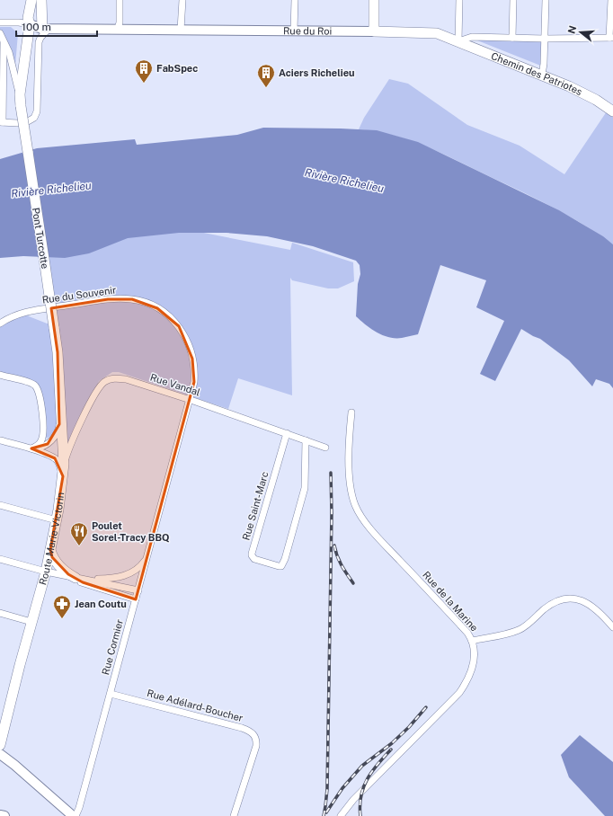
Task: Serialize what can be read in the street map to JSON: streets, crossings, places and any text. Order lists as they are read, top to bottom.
{
  "streets": {
    "main road": [
      "Rue du Roi",
      "Chemin des Patriotes",
      "Pont Turcotte",
      "Route Marie-Victorin"
    ],
    "street": [
      "Rue du Souvenir",
      "Rue Vandal",
      "Rue Saint-Marc",
      "Rue de la Marine",
      "Rue Cormier",
      "Rue Adélard-Boucher"
    ]
  },
  "crossings": [
    ["Rue du Roi", "Chemin des Patriotes"],
    ["Rue du Roi", "Pont Turcotte"],
    ["Pont Turcotte", "Route Marie-Victorin"],
    ["Rue du Souvenir", "Rue Vandal"],
    ["Rue du Souvenir", "Rue Cormier"],
    ["Rue Vandal", "Rue Saint-Marc"],
    ["Rue Vandal", "Route Marie-Victorin"],
    ["Rue Vandal", "Rue Cormier"],
    ["Rue Cormier", "Rue Adélard-Boucher"]
  ],
  "water": ["Rivière Richelieu"],
  "places": {
    "building": ["FabSpec", "Aciers Richelieu"],
    "restaurant": ["Poulet Sorel-Tracy BBQ"],
    "pharmacy": ["Jean Coutu"]
  },
  "scale_bar": "100 m",
  "north": "left"
}
